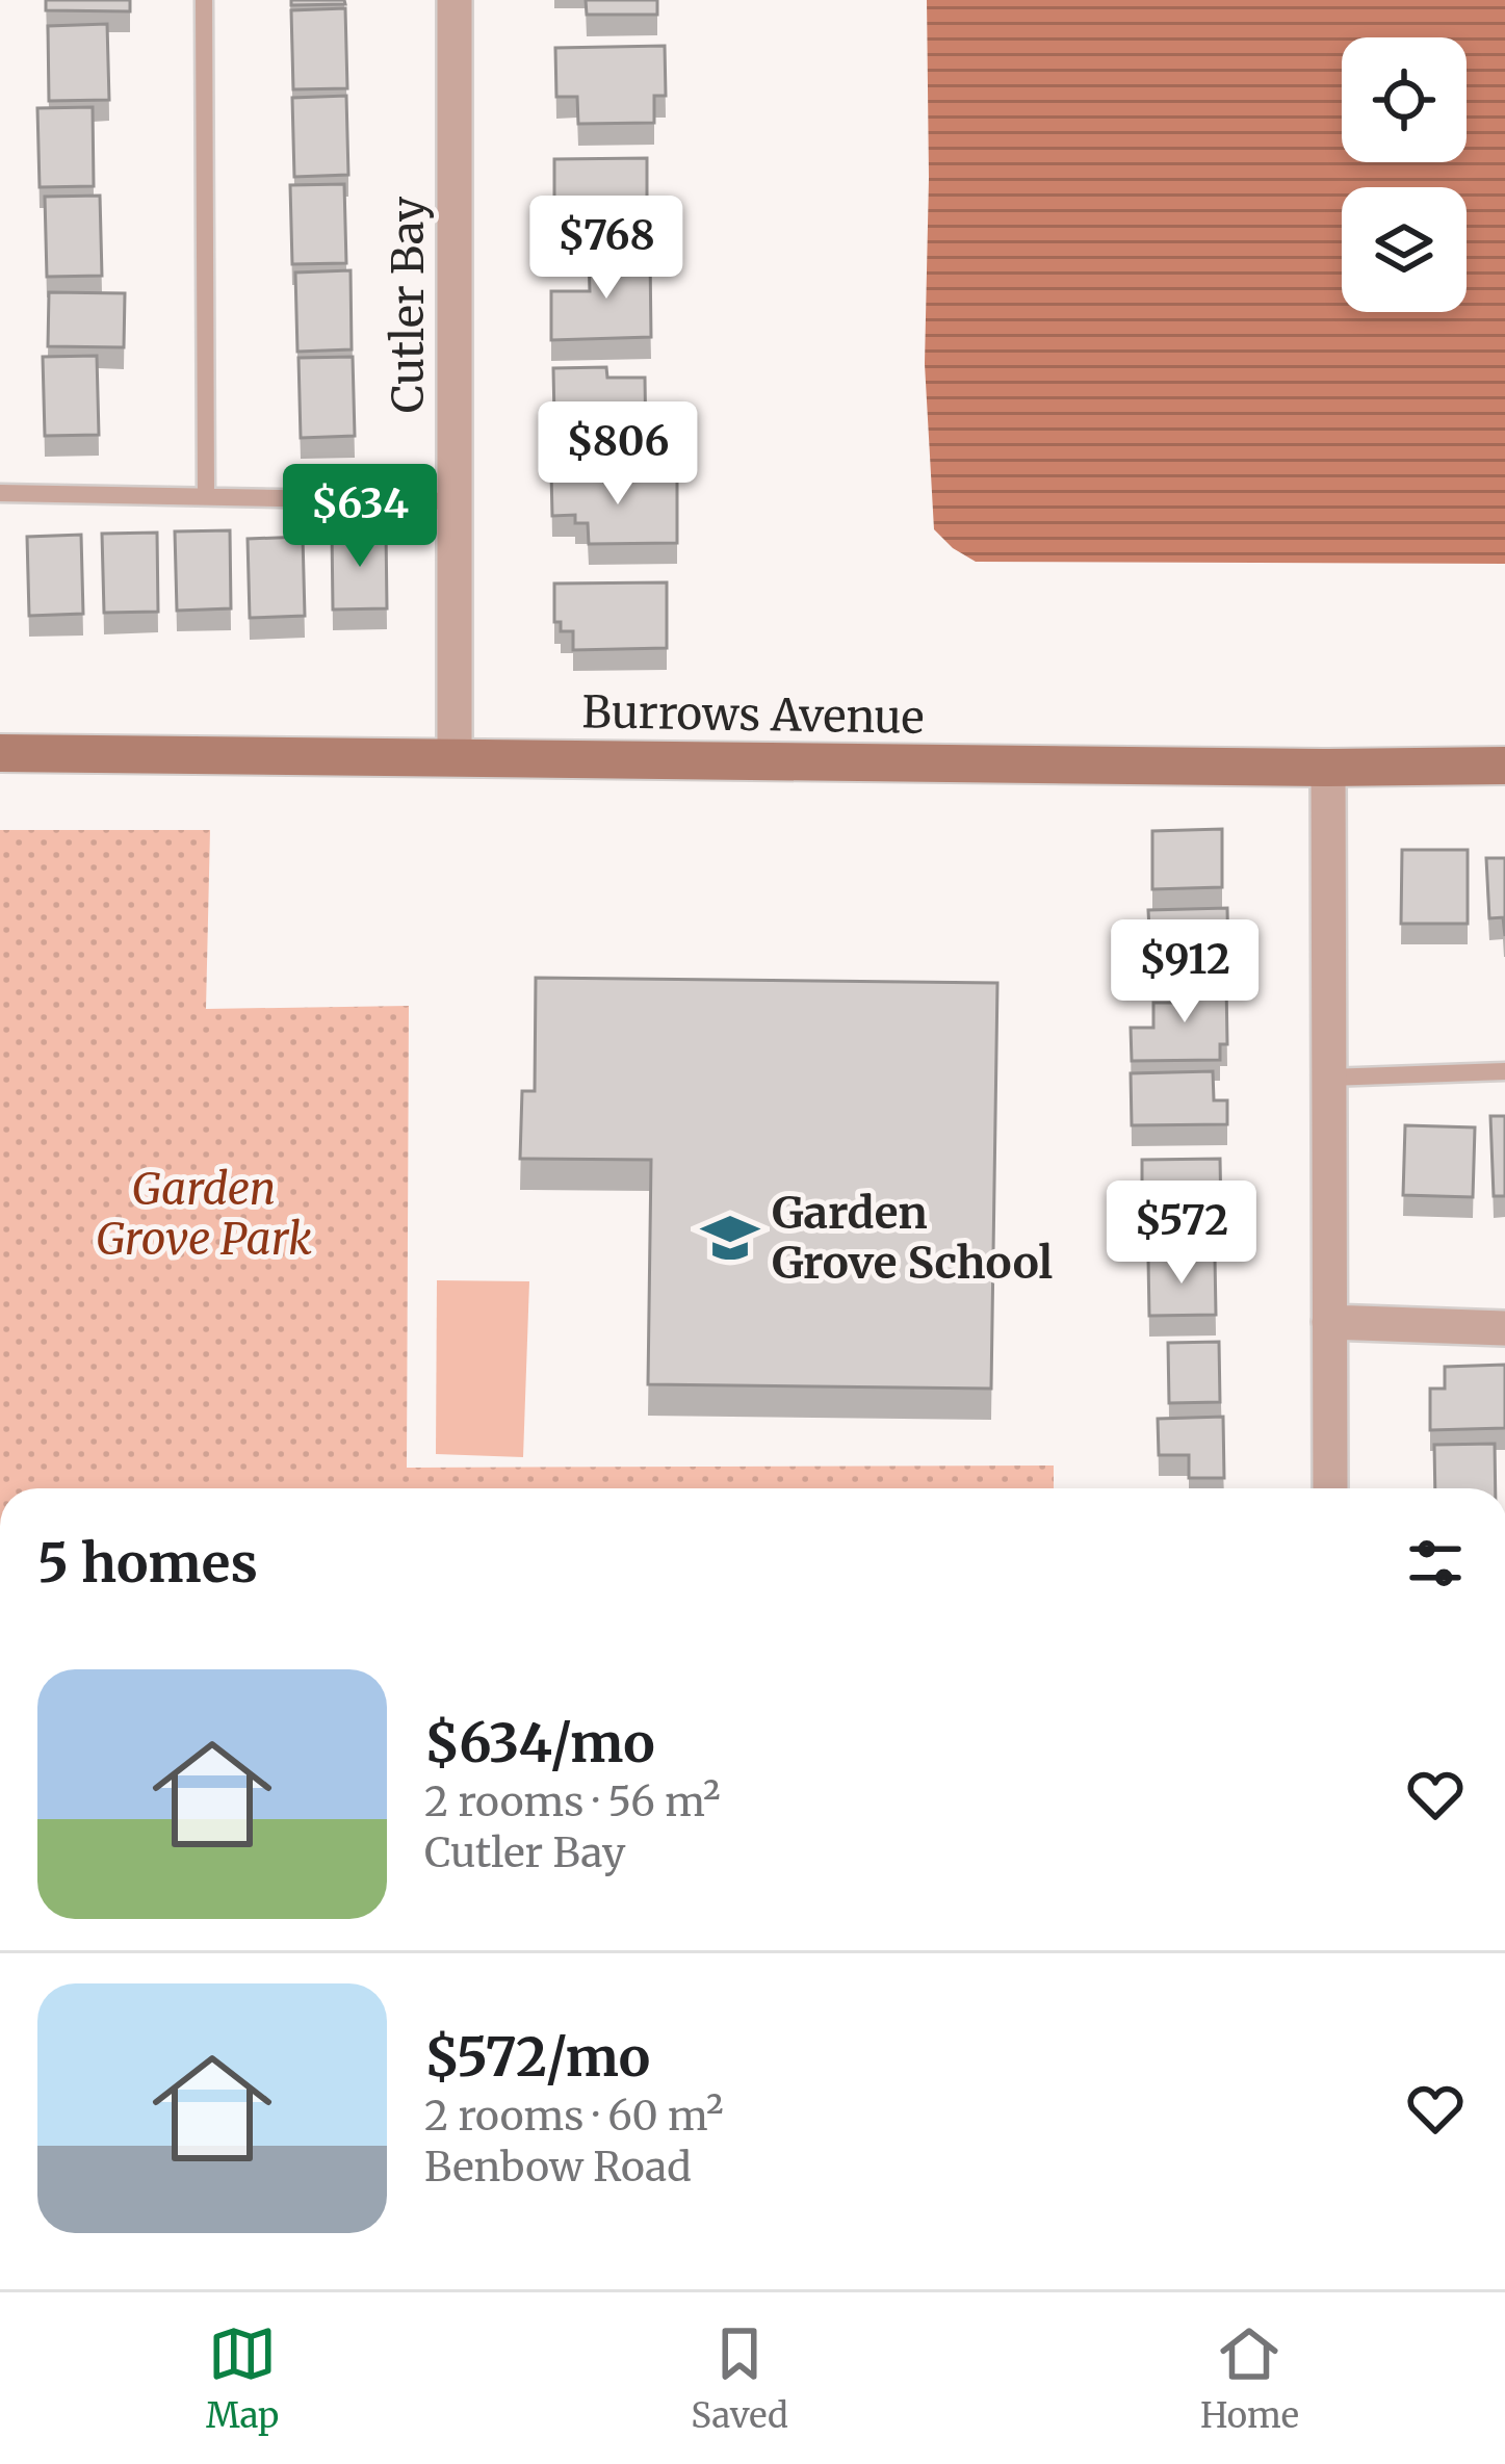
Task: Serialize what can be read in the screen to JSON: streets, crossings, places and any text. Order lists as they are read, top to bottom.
{
  "streets": {
    "street": ["Cutler Bay", "Burrows Avenue"]
  },
  "crossings": [
    ["Cutler Bay", "Burrows Avenue"]
  ],
  "parks": ["Garden Grove Park"],
  "places": {
    "school or university": ["Garden Grove School"]
  },
  "page": {
    "price": [
      "$768",
      "$806",
      "$634",
      "$912",
      "$572"
    ],
    "heading": "5 homes",
    "list": [
      {
        "name": "$634/mo",
        "note": "2 rooms · 56 m² · Cutler Bay"
      },
      {
        "name": "$572/mo",
        "note": "2 rooms · 60 m² · Benbow Road"
      }
    ],
    "tabs": ["Map", "Saved", "Home"]
  }
}
